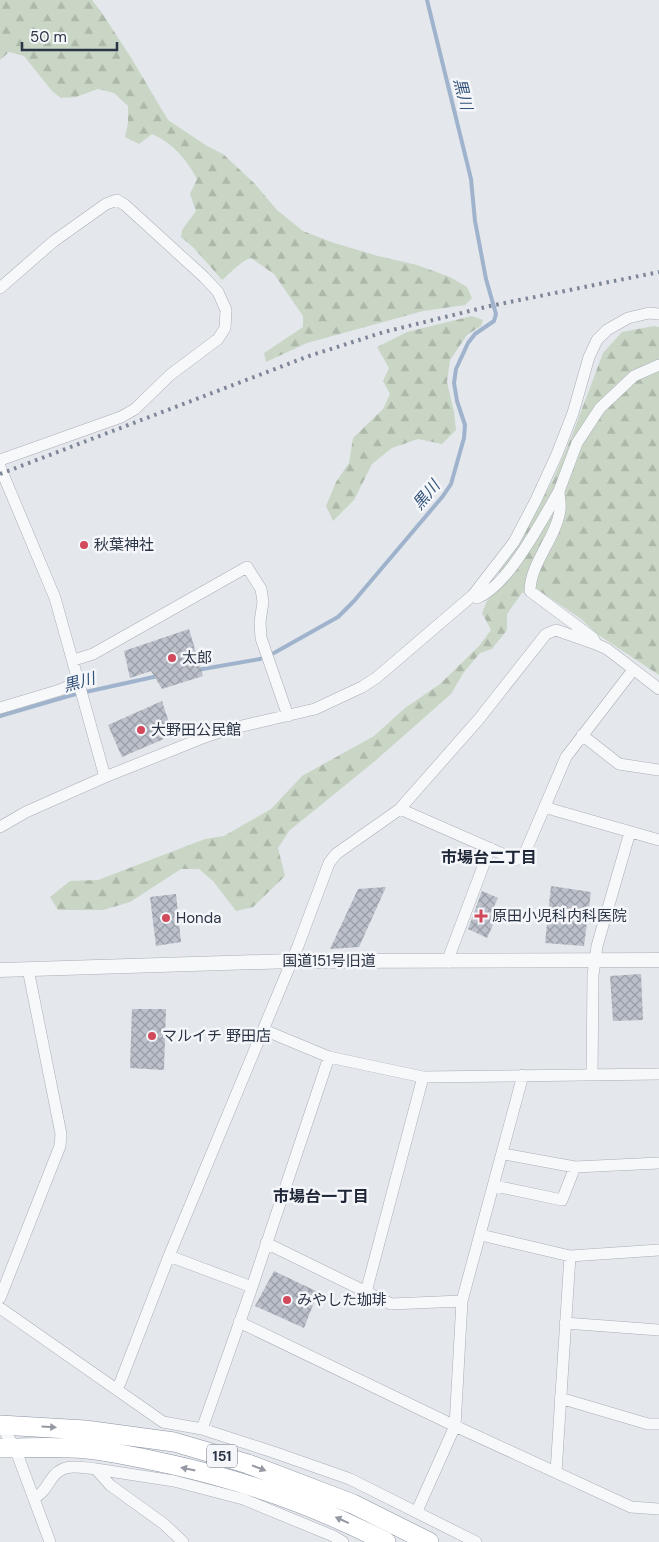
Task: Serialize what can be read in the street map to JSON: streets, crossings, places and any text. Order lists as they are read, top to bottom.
{
  "streets": {
    "highway": ["151"],
    "street": ["国道151号旧道"]
  },
  "districts": ["市場台二丁目", "市場台一丁目"],
  "water": ["黒川"],
  "places": {
    "other": [
      "秋葉神社",
      "太郎",
      "大野田公民館",
      "Honda",
      "マルイチ 野田店",
      "みやした珈琲"
    ],
    "health": ["原田小児科内科医院"]
  },
  "scale_bar": "50 m"
}
